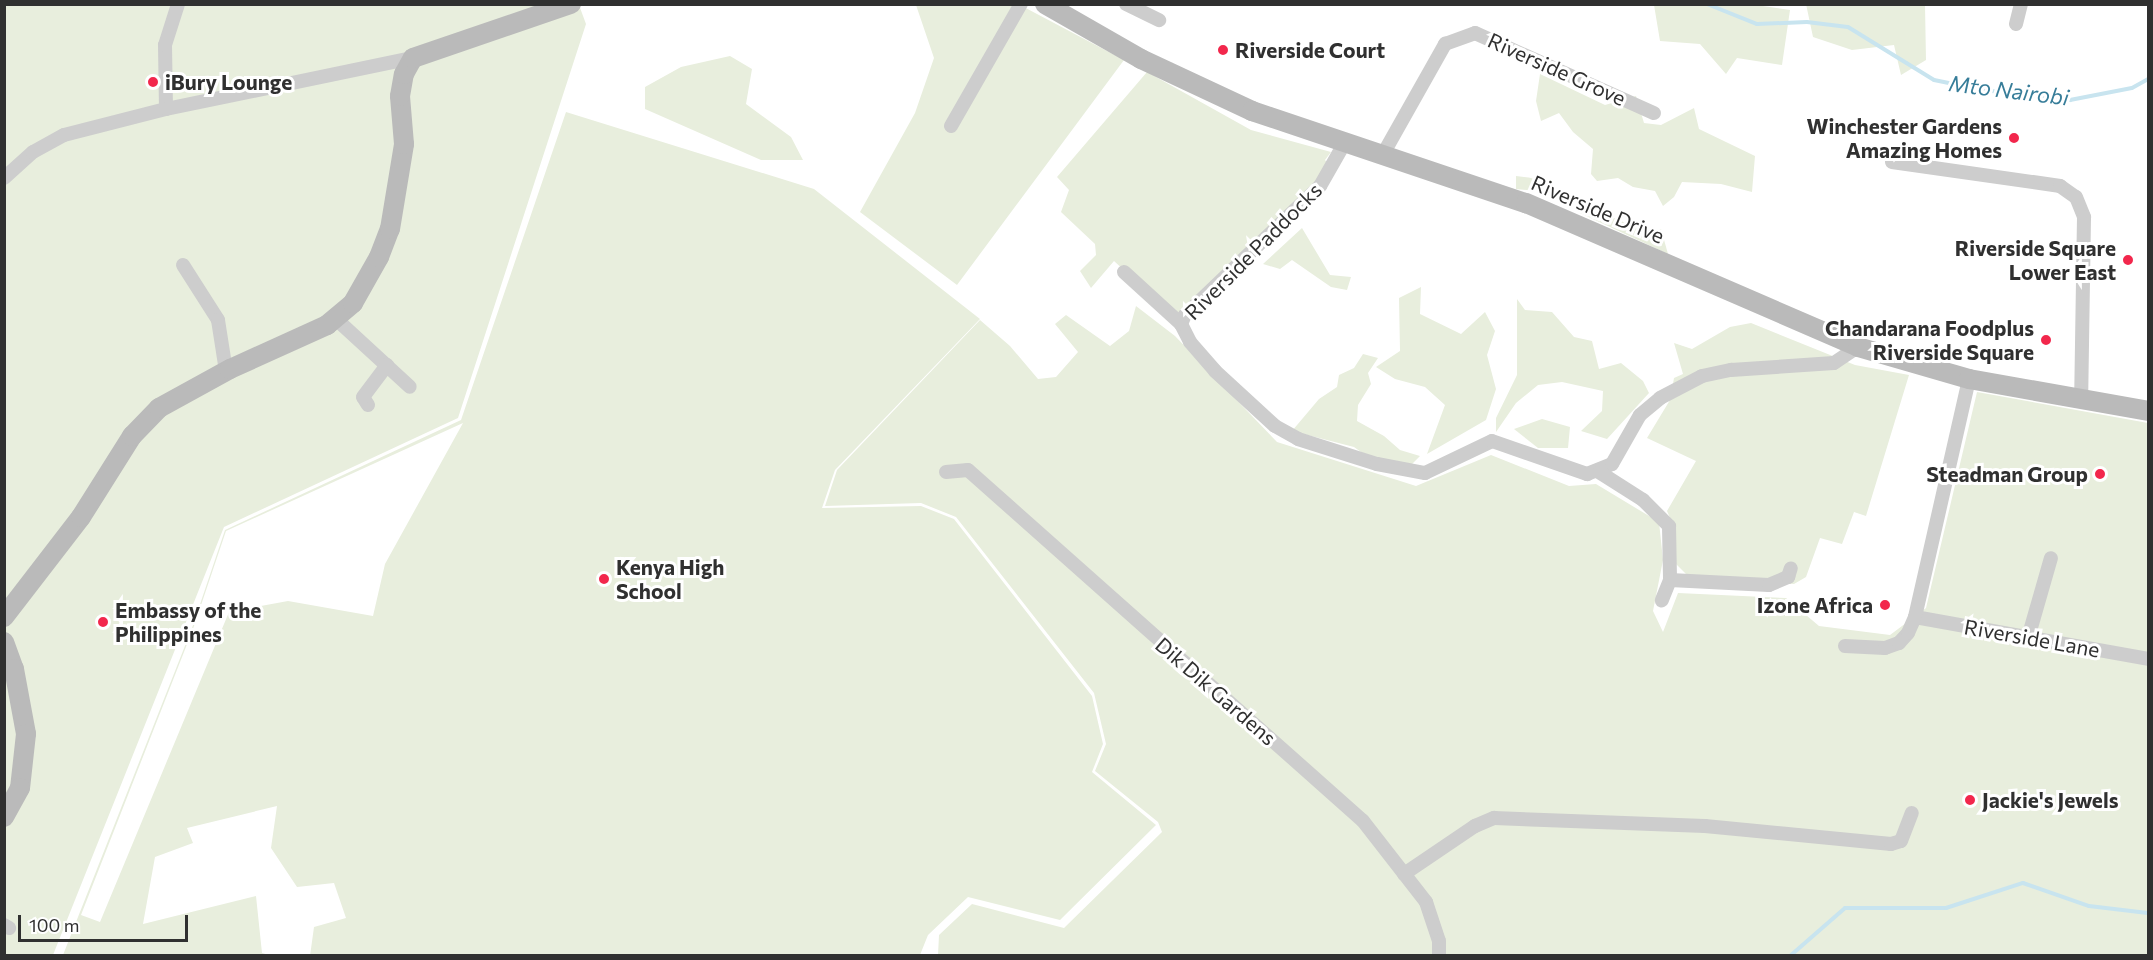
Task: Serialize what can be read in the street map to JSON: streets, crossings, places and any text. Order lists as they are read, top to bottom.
{
  "streets": {
    "street": [
      "Riverside Grove",
      "Riverside Drive",
      "Riverside Paddocks",
      "Riverside Lane",
      "Dik Dik Gardens"
    ]
  },
  "crossings": [
    ["Riverside Grove", "Riverside Drive"],
    ["Riverside Drive", "Riverside Paddocks"]
  ],
  "water": ["Mto Nairobi"],
  "places": [
    "Riverside Court",
    "iBury Lounge",
    "Winchester Gardens Amazing Homes",
    "Riverside Square Lower East",
    "Chandarana Foodplus Riverside Square",
    "Steadman Group",
    "Kenya High School",
    "Izone Africa",
    "Embassy of the Philippines",
    "Jackie's Jewels"
  ],
  "scale_bar": "100 m"
}
